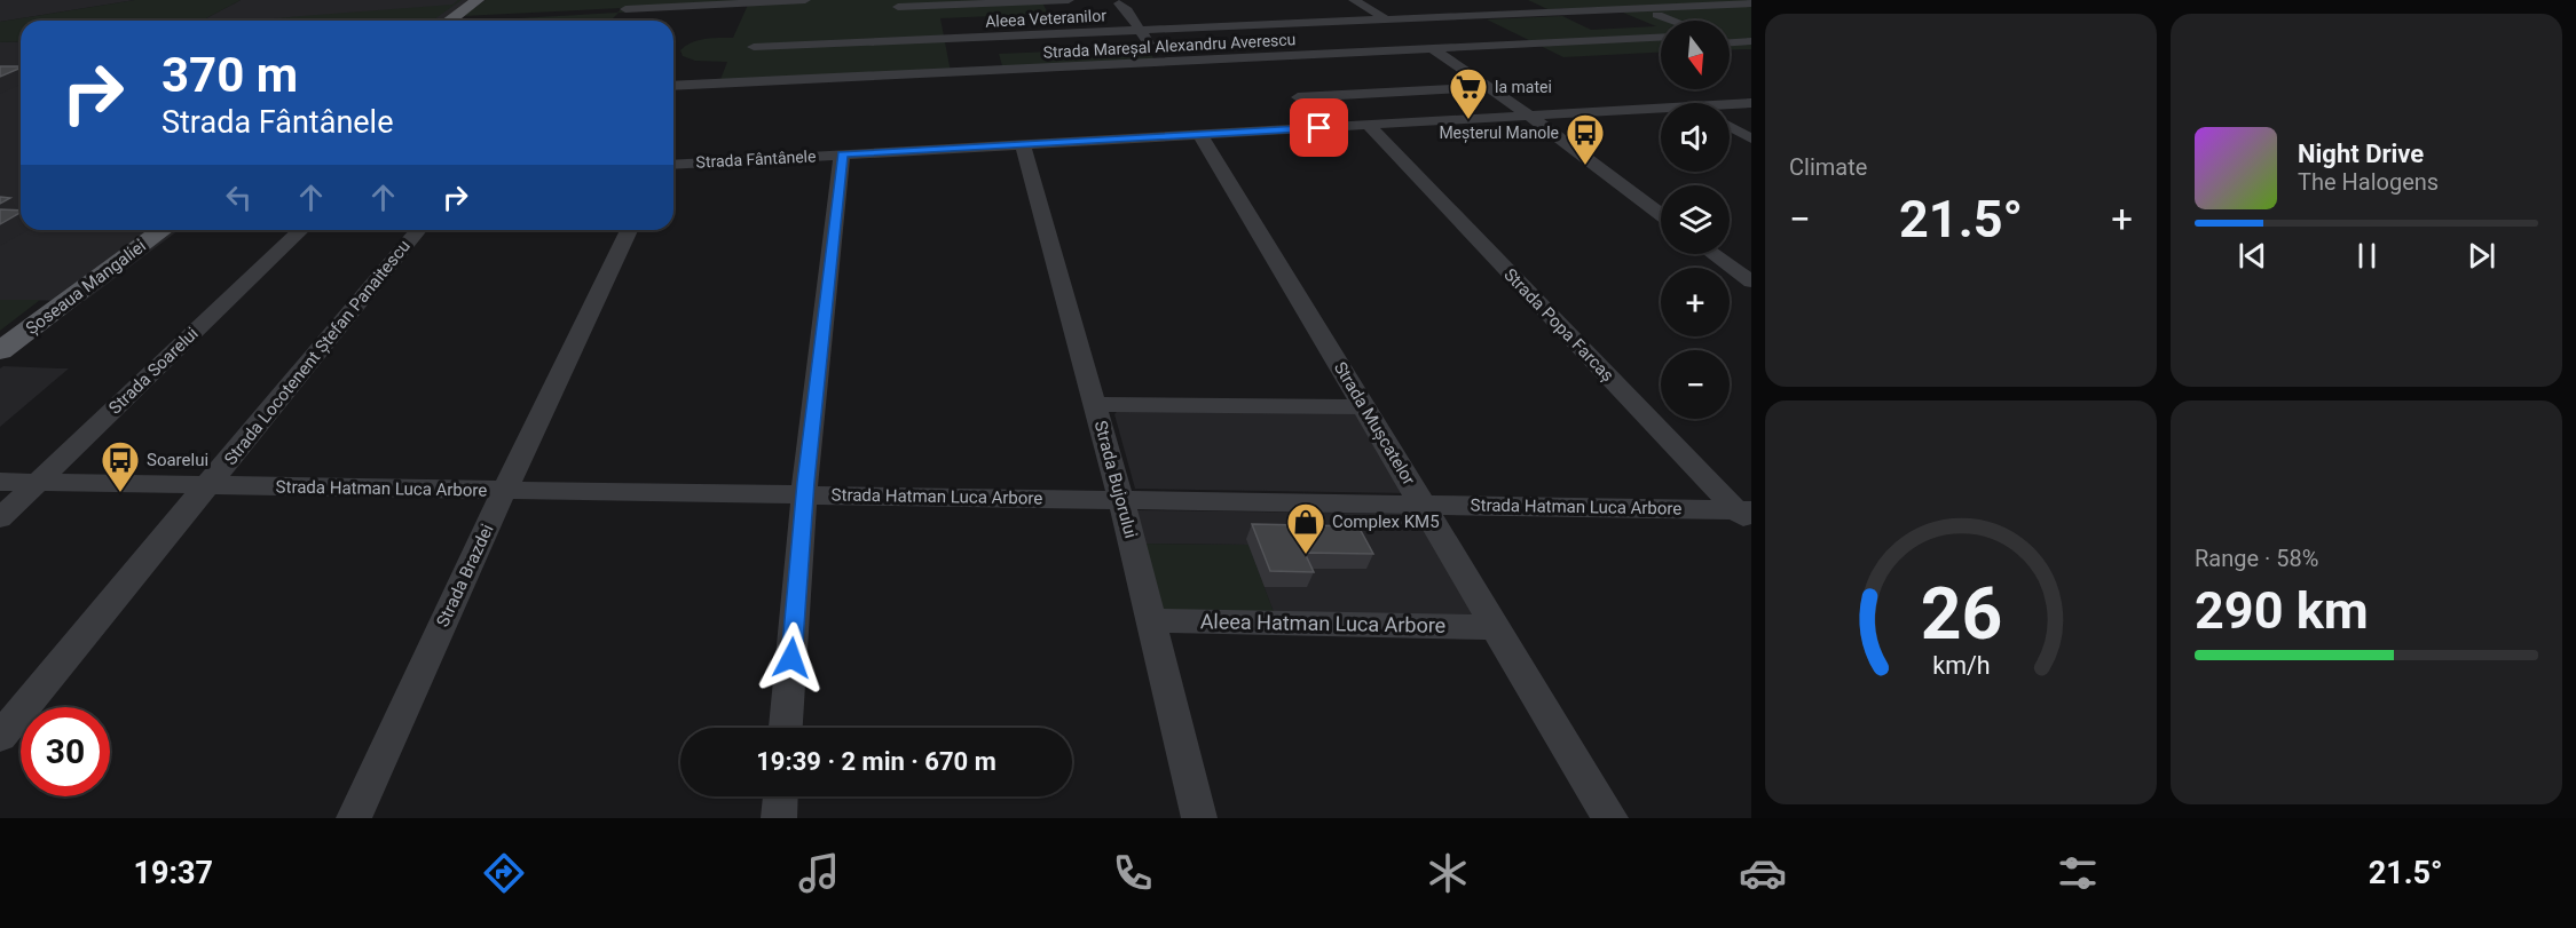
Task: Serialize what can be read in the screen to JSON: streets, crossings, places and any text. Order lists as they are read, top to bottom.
{
  "streets": {
    "main road": ["Șoseaua Mangaliei"],
    "street": [
      "Aleea Veteranilor",
      "Strada Mareșal Alexandru Averescu",
      "Strada Fântânele",
      "Strada Popa Farcaș",
      "Strada Locotenent Ștefan Panaitescu",
      "Strada Soarelui",
      "Strada Mușcatelor",
      "Strada Bujorului",
      "Strada Hatman Luca Arbore",
      "Strada Brazdei",
      "Aleea Hatman Luca Arbore"
    ]
  },
  "crossings": [
    ["Strada Fântânele", "Strada Popa Farcaș"],
    ["Strada Fântânele", "Strada Mușcatelor"],
    ["Strada Fântânele", "Strada Bujorului"],
    ["Strada Popa Farcaș", "Strada Hatman Luca Arbore"],
    ["Strada Locotenent Ștefan Panaitescu", "Strada Hatman Luca Arbore"],
    ["Strada Soarelui", "Strada Hatman Luca Arbore"],
    ["Strada Mușcatelor", "Strada Hatman Luca Arbore"],
    ["Strada Mușcatelor", "Aleea Hatman Luca Arbore"],
    ["Strada Bujorului", "Strada Hatman Luca Arbore"],
    ["Strada Bujorului", "Aleea Hatman Luca Arbore"],
    ["Strada Hatman Luca Arbore", "Strada Brazdei"]
  ],
  "places": {
    "supermarket": ["la matei"],
    "bus stop": ["Meșterul Manole", "Soarelui"],
    "shop": ["Complex KM5"]
  },
  "north": "bottom",
  "page": {
    "tile": [
      "Climate",
      ["Range · 58%", "290 km"]
    ],
    "map_buttons": ["+", "−"],
    "turn": ["370 m", "Strada Fântânele"],
    "song": ["Night Drive", "The Halogens"],
    "heat": ["−", "21.5°", "+"],
    "limit": "30",
    "trip": "19:39 · 2 min · 670 m",
    "tabs": ["19:37", "21.5°"],
    "gauge": ["26", "km/h"]
  }
}
